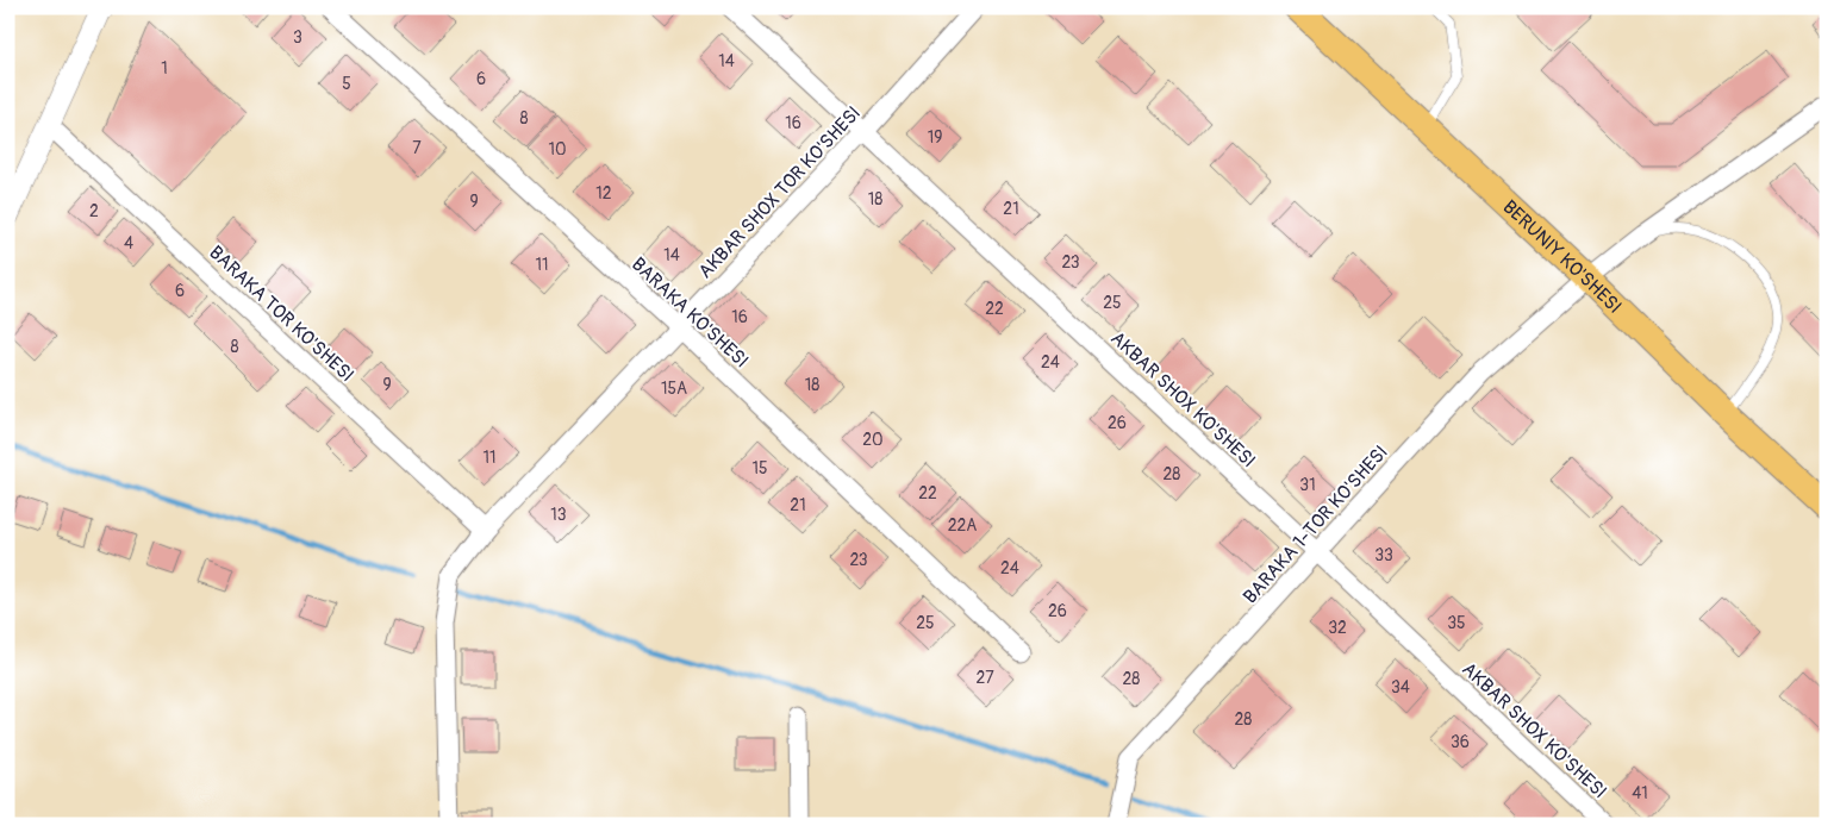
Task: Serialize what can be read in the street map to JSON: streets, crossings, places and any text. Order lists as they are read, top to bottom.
{
  "streets": {
    "main road": ["BERUNIY KO'SHESI"],
    "street": [
      "AKBAR SHOX TOR KO'SHESI",
      "BARAKA KO'SHESI",
      "BARAKA TOR KO'SHESI",
      "AKBAR SHOX KO'SHESI",
      "BARAKA 1-TOR KO'SHESI"
    ]
  },
  "crossings": [
    ["AKBAR SHOX TOR KO'SHESI", "BARAKA KO'SHESI"],
    ["AKBAR SHOX TOR KO'SHESI", "BARAKA TOR KO'SHESI"],
    ["AKBAR SHOX TOR KO'SHESI", "AKBAR SHOX KO'SHESI"],
    ["BERUNIY KO'SHESI", "BARAKA 1-TOR KO'SHESI"],
    ["AKBAR SHOX KO'SHESI", "BARAKA 1-TOR KO'SHESI"]
  ],
  "house_numbers": [
    "3",
    "14",
    "1",
    "6",
    "5",
    "8",
    "16",
    "19",
    "7",
    "10",
    "12",
    "18",
    "9",
    "21",
    "2",
    "4",
    "14",
    "23",
    "11",
    "6",
    "25",
    "22",
    "16",
    "8",
    "24",
    "9",
    "18",
    "15A",
    "26",
    "20",
    "11",
    "15",
    "28",
    "31",
    "22",
    "21",
    "13",
    "22A",
    "33",
    "23",
    "24",
    "26",
    "25",
    "35",
    "32",
    "27",
    "28",
    "34",
    "28",
    "36",
    "41"
  ]
}
